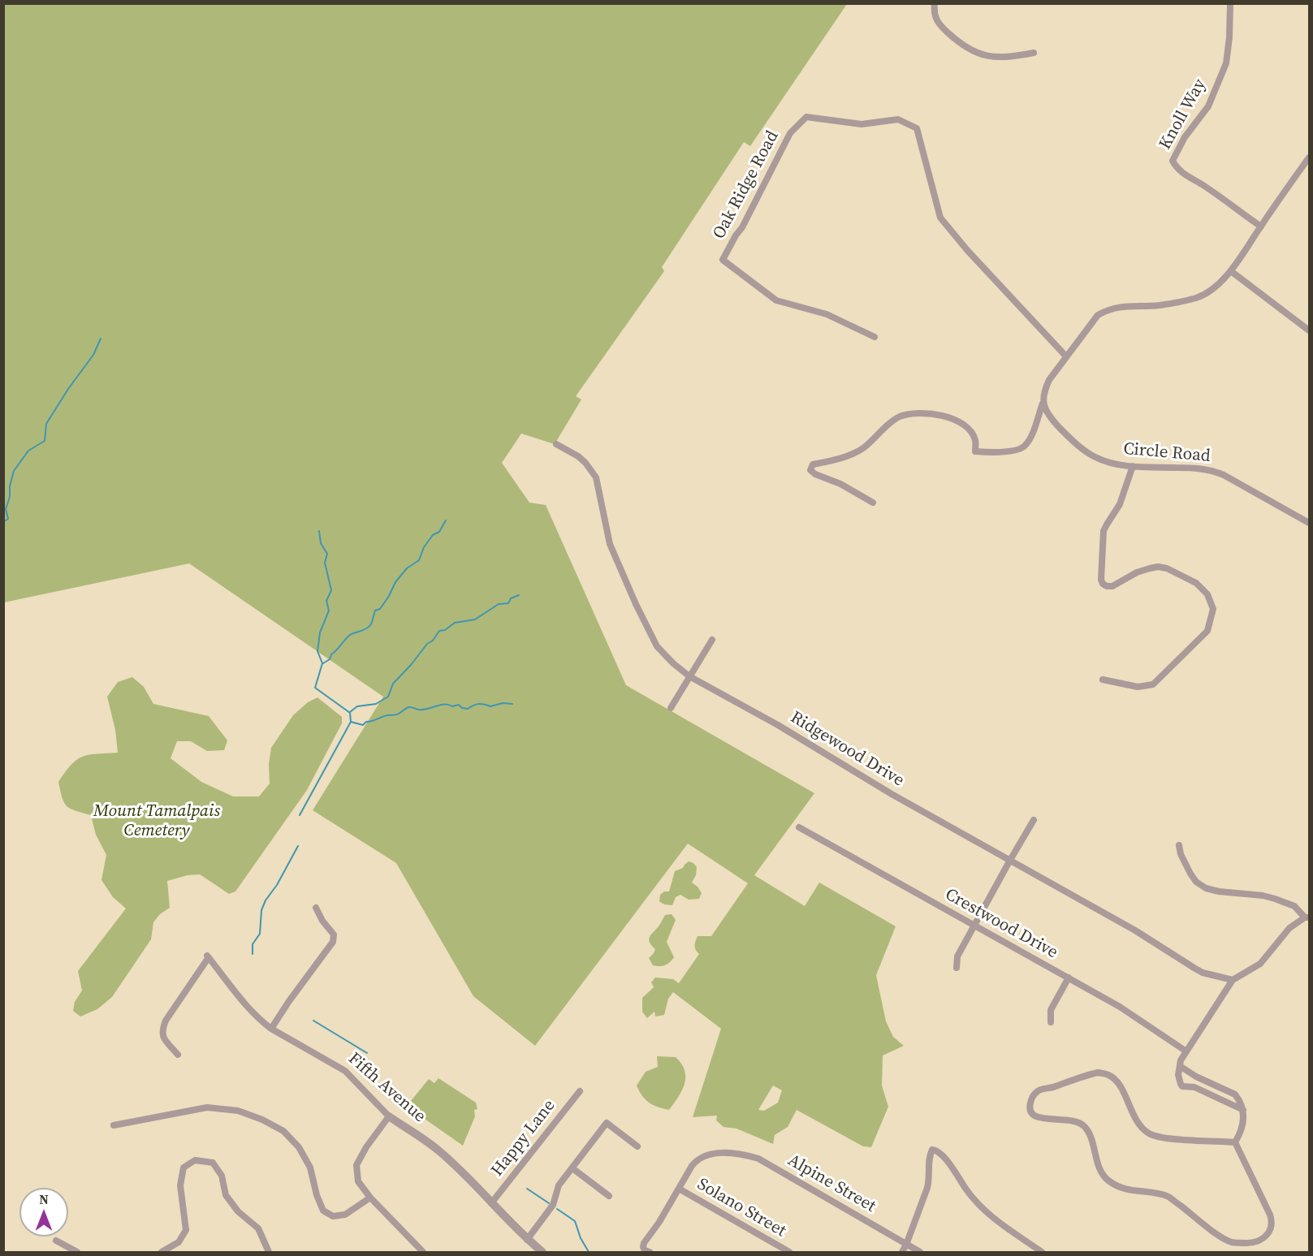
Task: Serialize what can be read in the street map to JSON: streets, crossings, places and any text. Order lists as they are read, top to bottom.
{
  "streets": {
    "street": [
      "Knoll Way",
      "Oak Ridge Road",
      "Circle Road",
      "Ridgewood Drive",
      "Crestwood Drive",
      "Fifth Avenue",
      "Happy Lane",
      "Alpine Street",
      "Solano Street"
    ]
  },
  "crossings": [
    ["Fifth Avenue", "Happy Lane"],
    ["Alpine Street", "Solano Street"]
  ],
  "parks": ["Mount Tamalpais Cemetery"],
  "north": "top"
}
